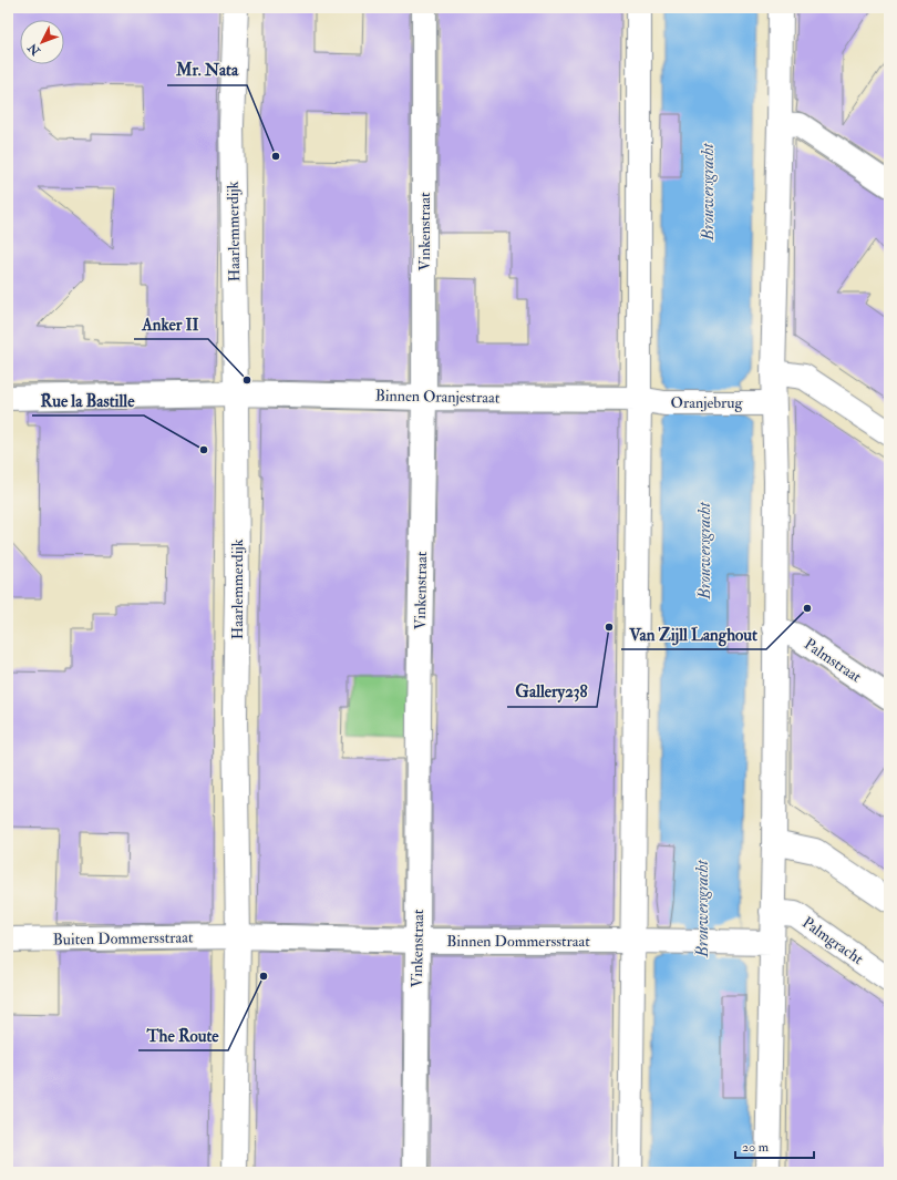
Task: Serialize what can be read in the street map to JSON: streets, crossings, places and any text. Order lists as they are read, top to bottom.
{
  "streets": {
    "street": [
      "Haarlemmerdijk",
      "Vinkenstraat",
      "Binnen Oranjestraat",
      "Oranjebrug",
      "Palmstraat",
      "Buiten Dommersstraat",
      "Binnen Dommersstraat",
      "Palmgracht"
    ]
  },
  "crossings": [
    ["Haarlemmerdijk", "Binnen Oranjestraat"],
    ["Haarlemmerdijk", "Buiten Dommersstraat"],
    ["Haarlemmerdijk", "Binnen Dommersstraat"],
    ["Vinkenstraat", "Binnen Oranjestraat"],
    ["Vinkenstraat", "Binnen Dommersstraat"],
    ["Binnen Oranjestraat", "Oranjebrug"],
    ["Buiten Dommersstraat", "Binnen Dommersstraat"]
  ],
  "water": ["Brouwersgracht"],
  "places": [
    "Mr. Nata",
    "Anker II",
    "Rue la Bastille",
    "Van Zijll Langhout",
    "Gallery238",
    "The Route"
  ],
  "scale_bar": "20 m",
  "north": "bottom left"
}
